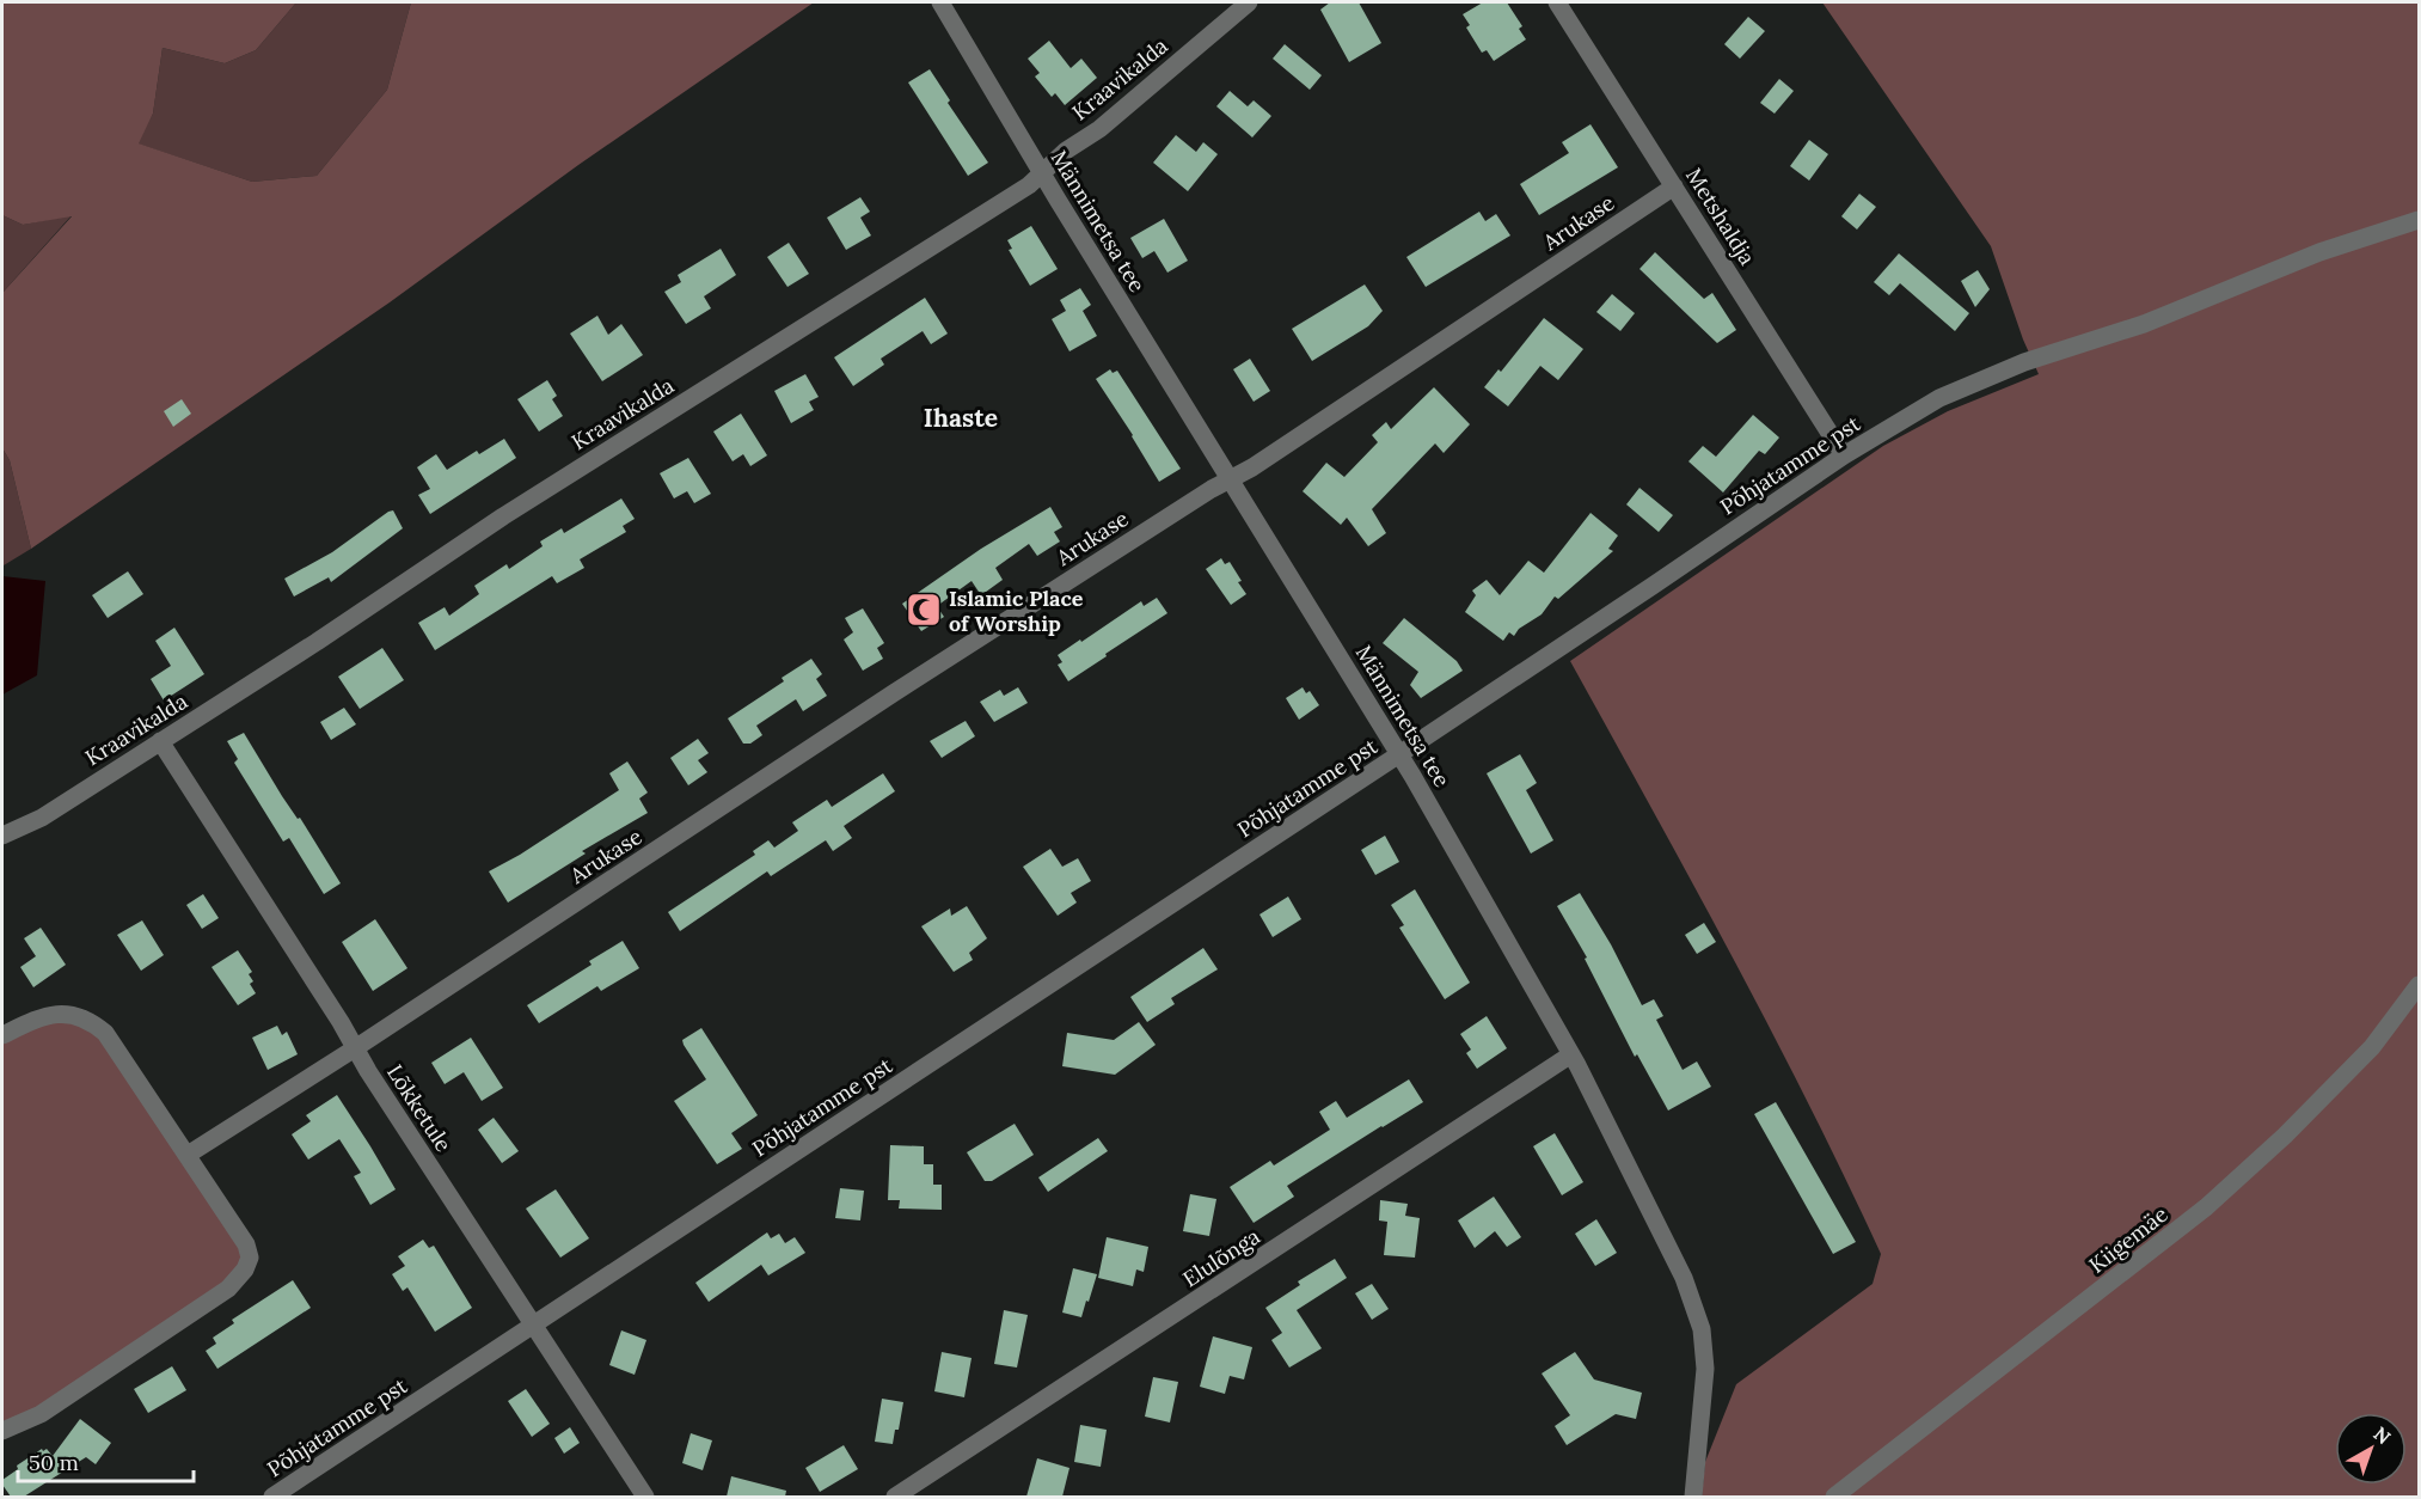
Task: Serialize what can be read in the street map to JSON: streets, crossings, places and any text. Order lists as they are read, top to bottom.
{
  "streets": {
    "street": [
      "Kraavikalda",
      "Metshaldja",
      "Männimetsa tee",
      "Arukase",
      "Põhjatamme pst",
      "Lõkketule",
      "Kiigemäe",
      "Elulõnga"
    ]
  },
  "crossings": [
    ["Kraavikalda", "Männimetsa tee"],
    ["Kraavikalda", "Lõkketule"],
    ["Metshaldja", "Arukase"],
    ["Metshaldja", "Põhjatamme pst"],
    ["Männimetsa tee", "Arukase"],
    ["Männimetsa tee", "Põhjatamme pst"],
    ["Männimetsa tee", "Elulõnga"],
    ["Arukase", "Lõkketule"],
    ["Põhjatamme pst", "Lõkketule"]
  ],
  "districts": ["Ihaste"],
  "places": {
    "mosque": ["Islamic Place of Worship"]
  },
  "scale_bar": "50 m",
  "north": "top right"
}
